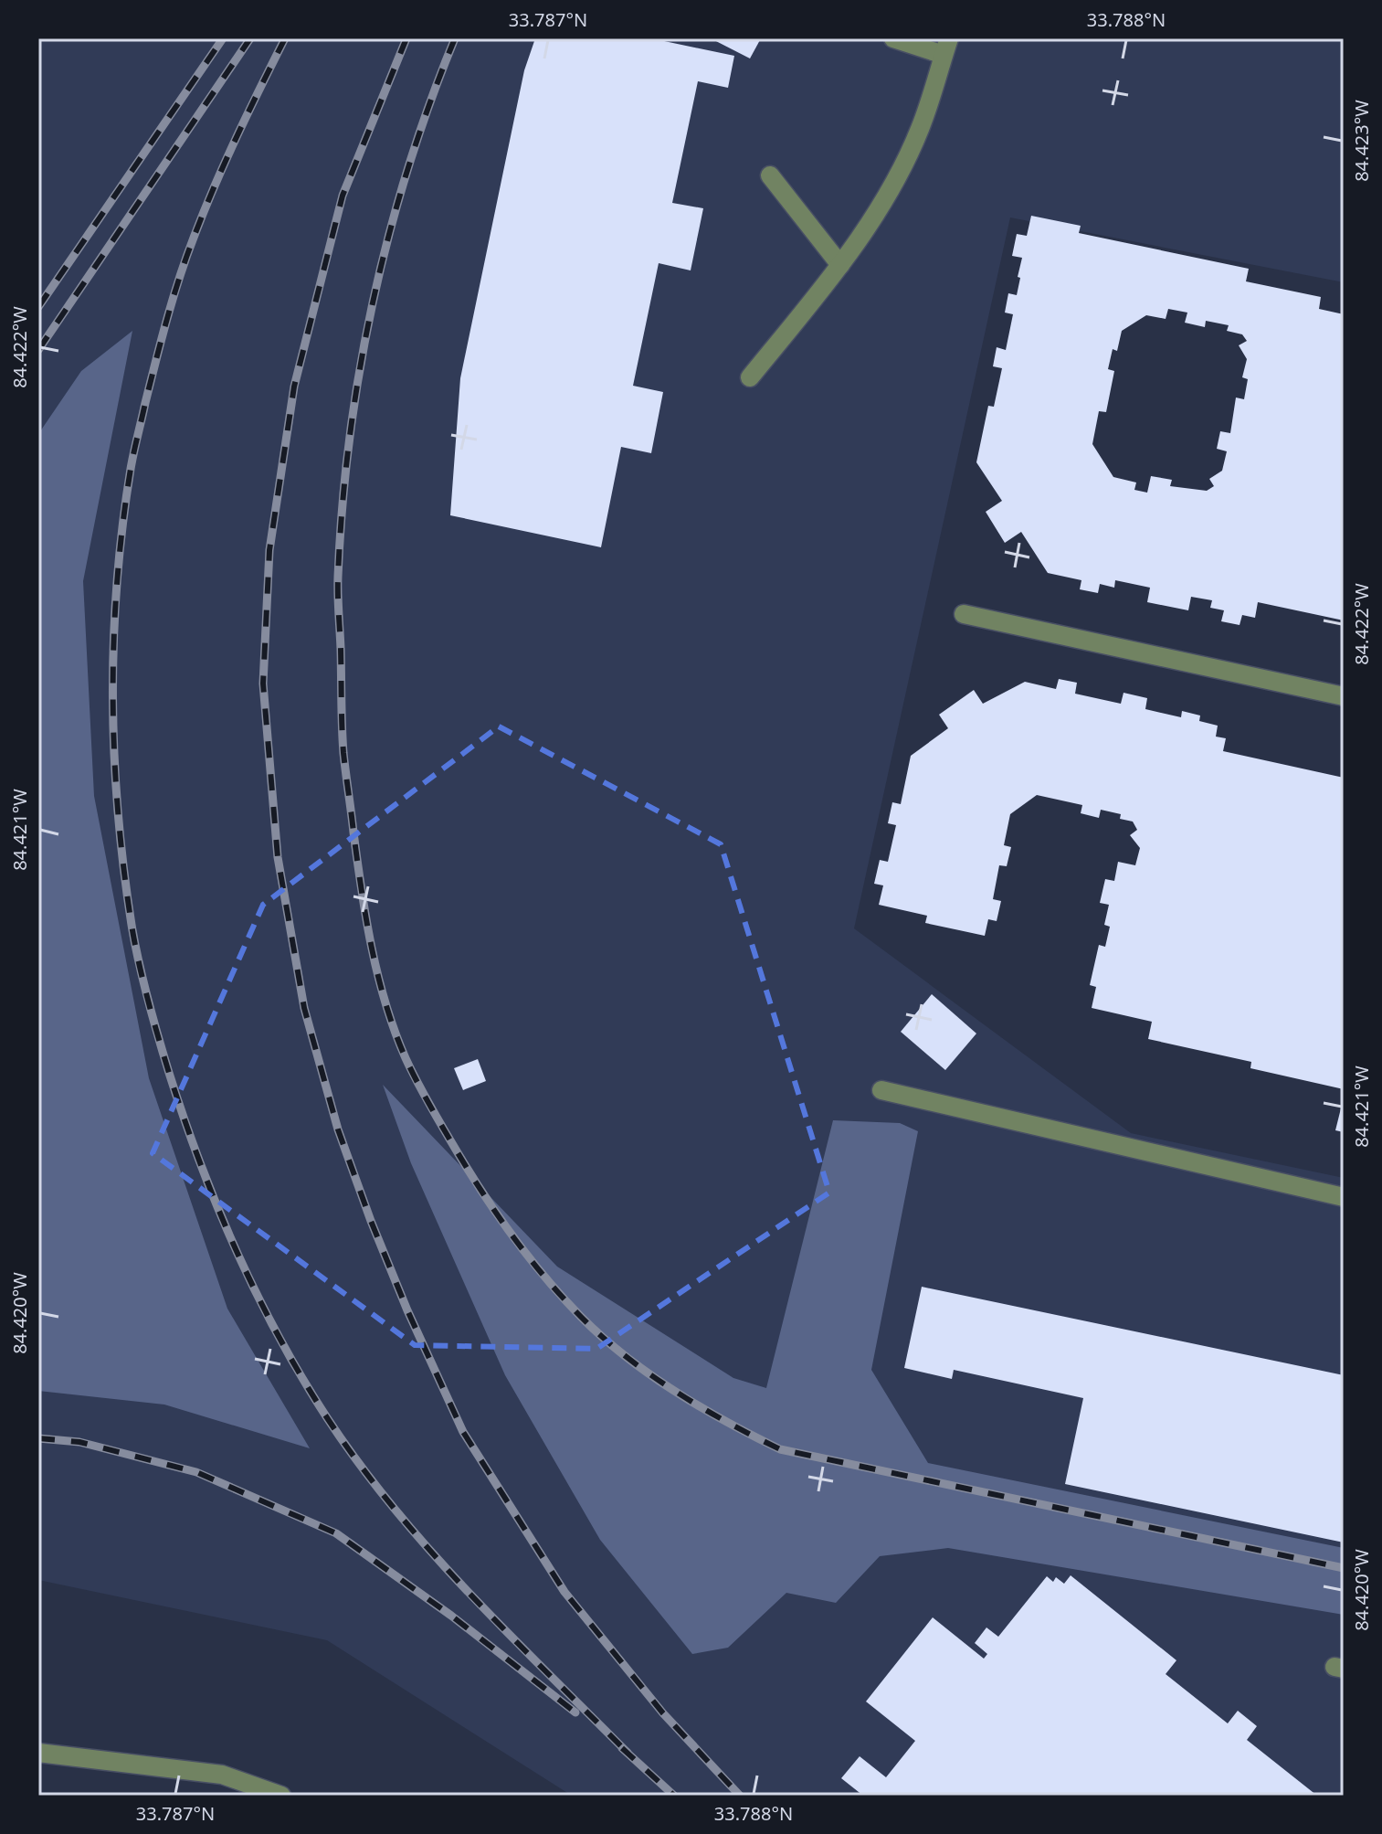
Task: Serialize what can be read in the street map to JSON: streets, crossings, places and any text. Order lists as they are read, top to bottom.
{
  "coordinates": [
    "33.787°N",
    "33.788°N",
    "84.423°W",
    "84.422°W",
    "84.421°W",
    "84.420°W"
  ]
}
